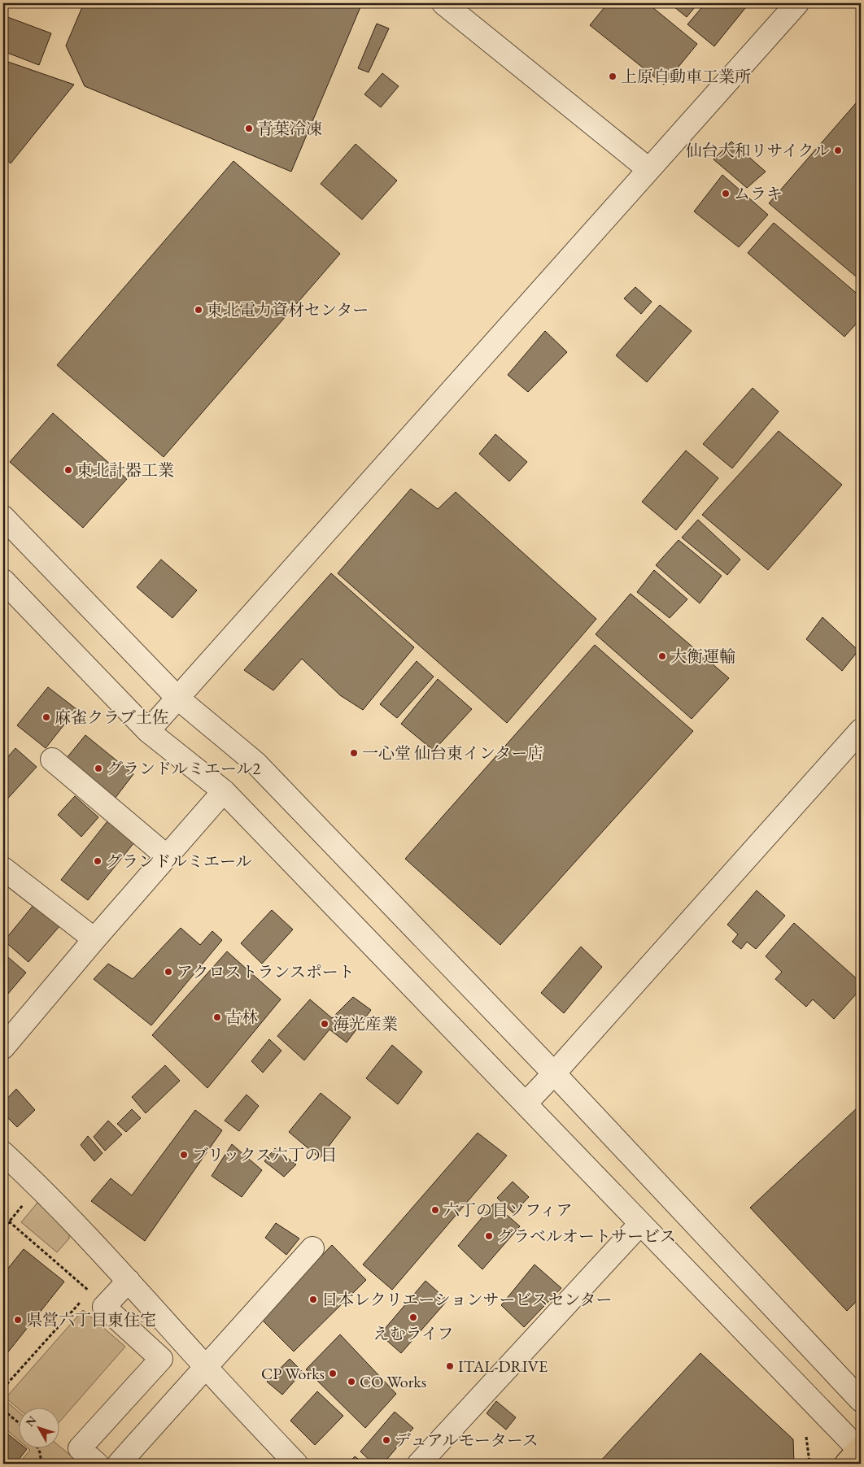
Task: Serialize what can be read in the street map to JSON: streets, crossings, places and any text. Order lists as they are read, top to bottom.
{
  "places": [
    "上原自動車工業所",
    "青葉冷凍",
    "仙台大和リサイクル",
    "ムラキ",
    "東北電力資材センター",
    "東北計器工業",
    "大衡運輸",
    "麻雀クラブ土佐",
    "一心堂 仙台東インター店",
    "グランドルミエール2",
    "グランドルミエール",
    "アクロストランスポート",
    "古林",
    "海光産業",
    "ブリックス六丁の目",
    "六丁の目ソフィア",
    "グラベルオートサービス",
    "日本レクリエーションサービスセンター",
    "えむライフ",
    "県営六丁目東住宅",
    "ITAL-DRIVE",
    "CP Works",
    "CO Works",
    "デュアルモータース"
  ],
  "north": "top left"
}
